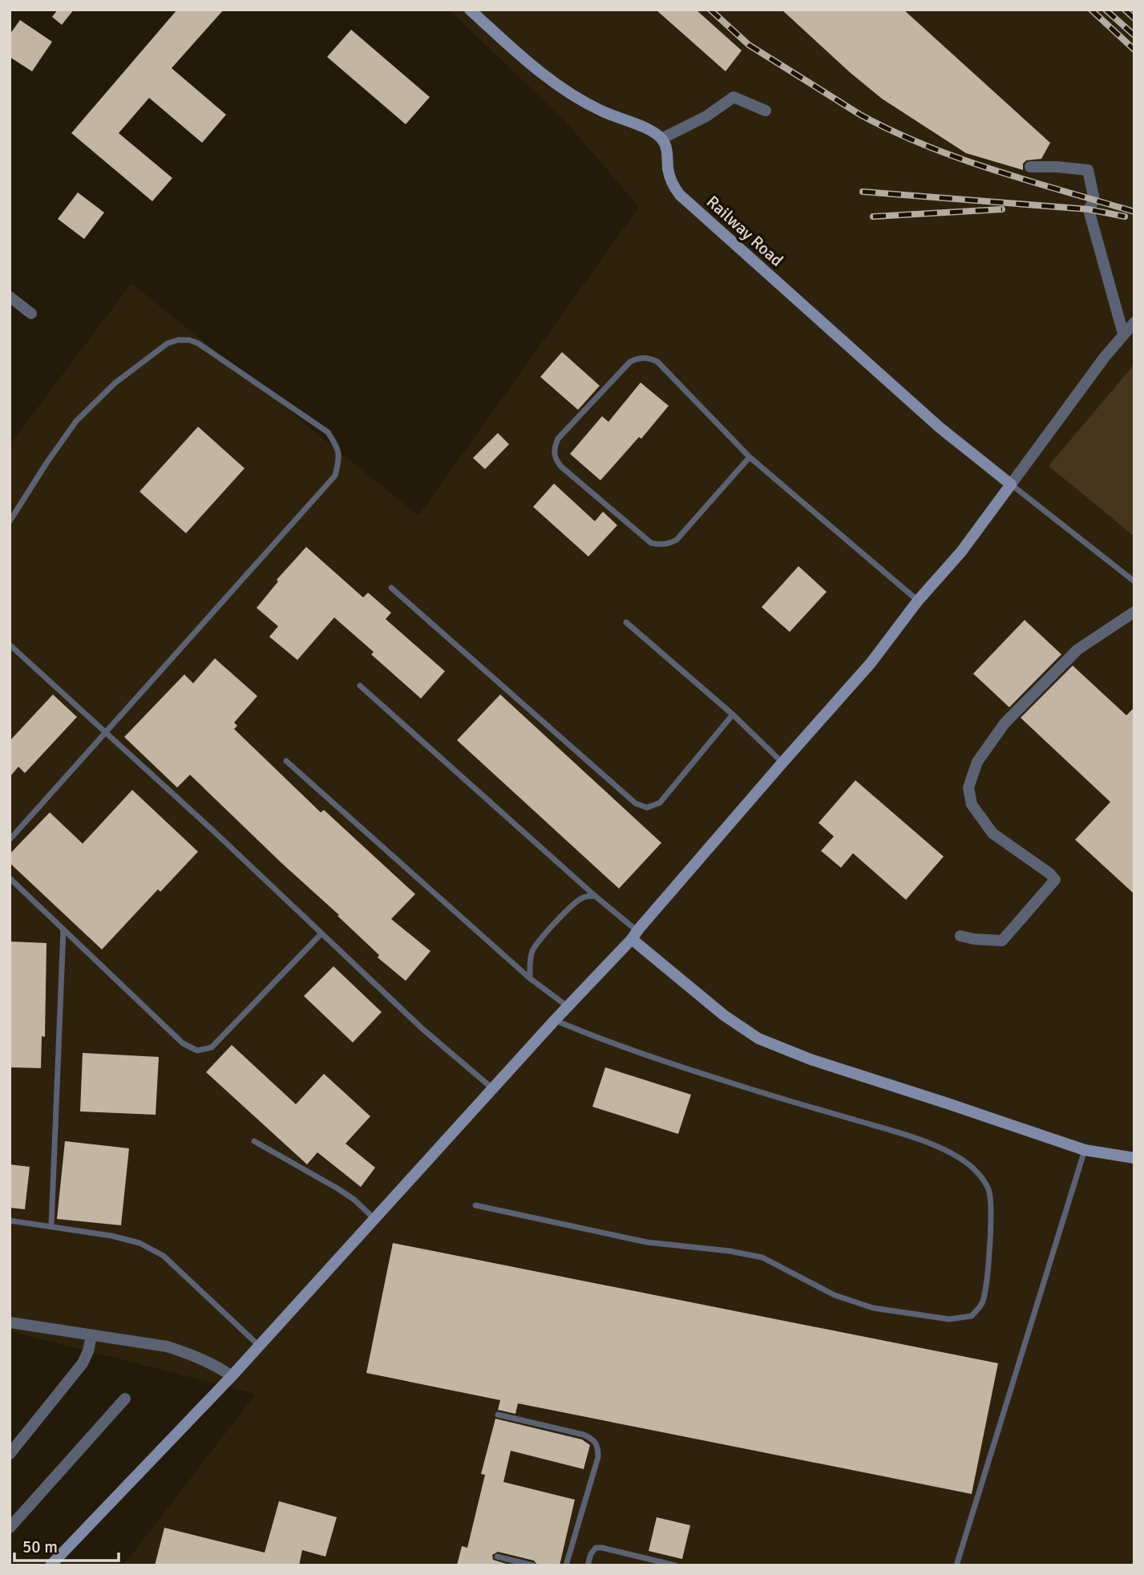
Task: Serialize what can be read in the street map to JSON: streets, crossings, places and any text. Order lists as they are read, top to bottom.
{
  "streets": {
    "street": ["Railway Road"]
  },
  "scale_bar": "50 m"
}
